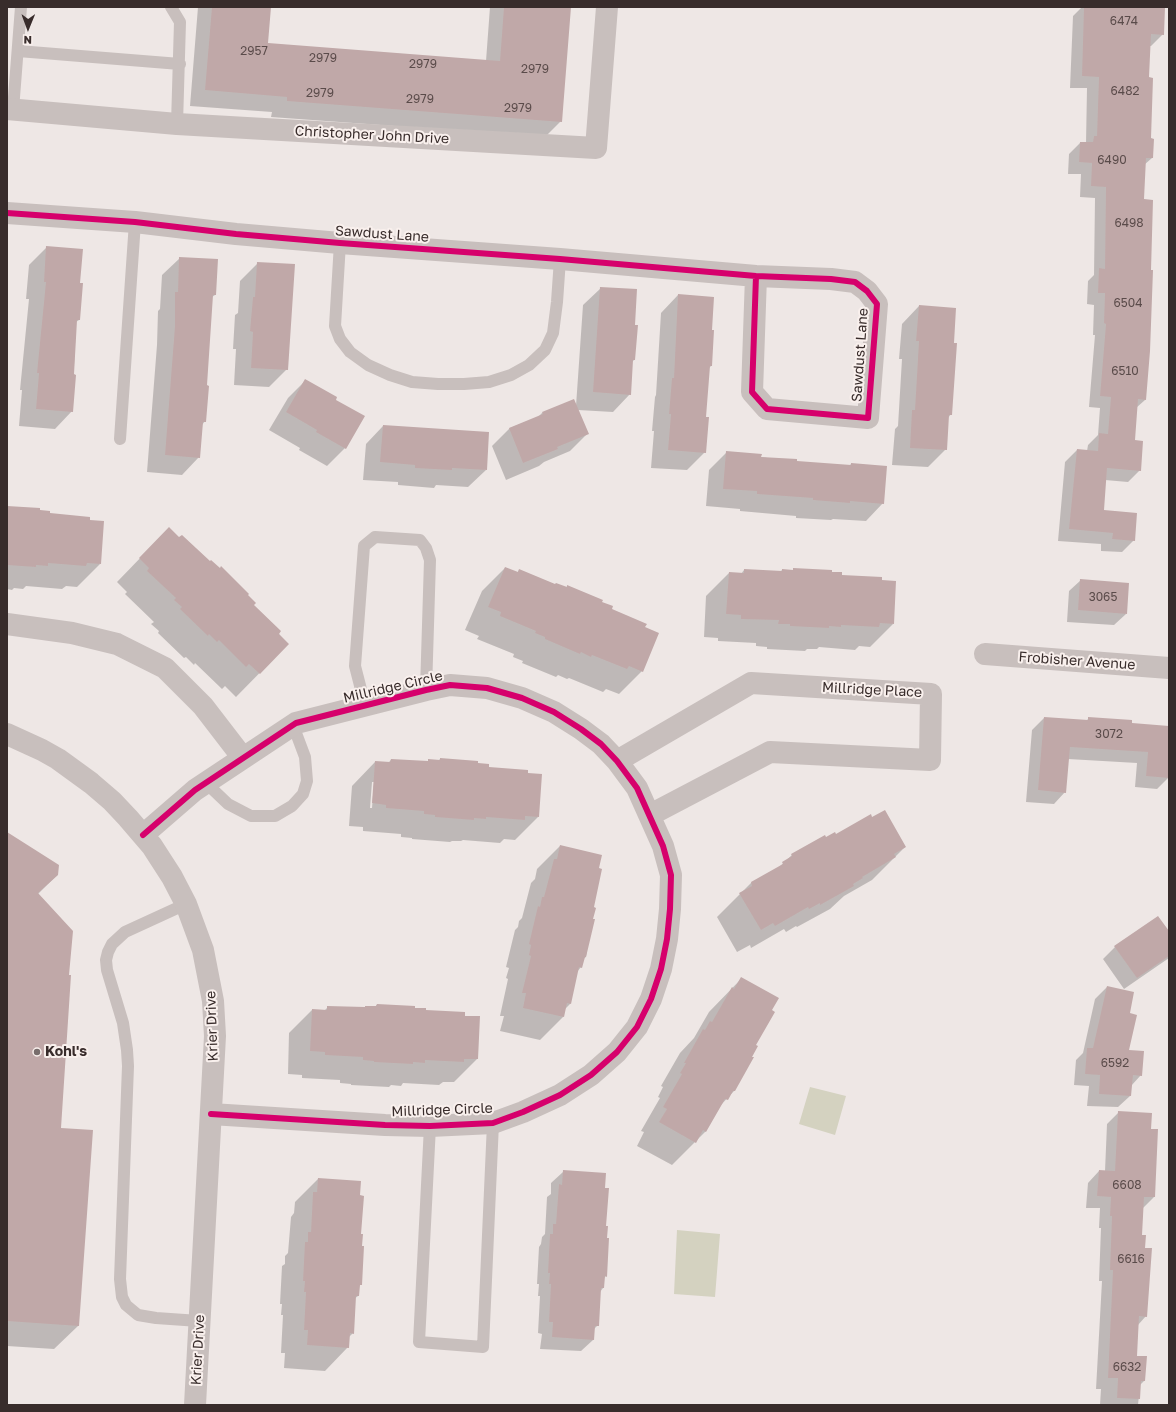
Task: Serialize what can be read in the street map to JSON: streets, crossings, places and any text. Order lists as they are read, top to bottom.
{
  "streets": {
    "street": [
      "Christopher John Drive",
      "Sawdust Lane",
      "Frobisher Avenue",
      "Millridge Circle",
      "Millridge Place",
      "Krier Drive"
    ]
  },
  "crossings": [
    ["Millridge Circle", "Millridge Place"],
    ["Millridge Circle", "Krier Drive"]
  ],
  "places": ["Kohl's"],
  "house_numbers": [
    "6474",
    "2957",
    "2979",
    "2979",
    "2979",
    "6482",
    "2979",
    "2979",
    "2979",
    "6490",
    "6498",
    "6504",
    "6510",
    "3065",
    "3072",
    "6592",
    "6608",
    "6616",
    "6632"
  ],
  "north": "bottom"
}
